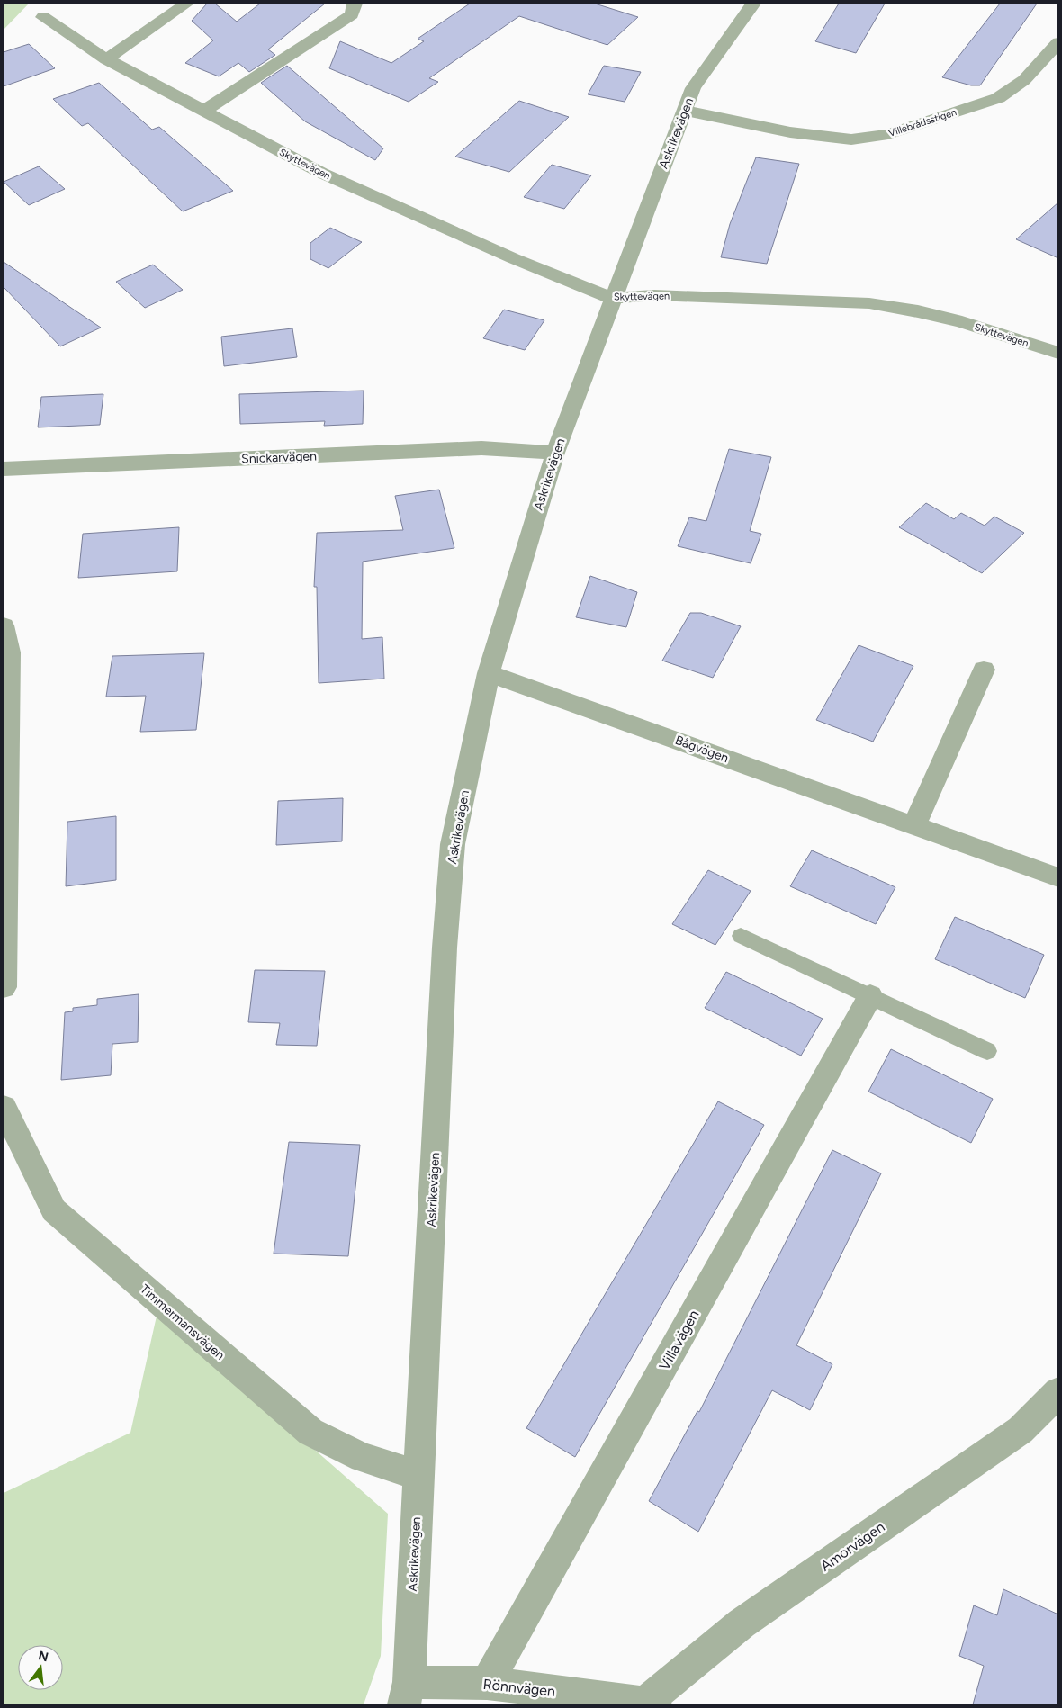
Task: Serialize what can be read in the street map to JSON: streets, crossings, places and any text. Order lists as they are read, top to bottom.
{
  "streets": {
    "street": [
      "Villebrådsstigen",
      "Askrikevägen",
      "Skyttevägen",
      "Snickarvägen",
      "Bågvägen",
      "Timmermansvägen",
      "Villavägen",
      "Amorvägen",
      "Rönnvägen"
    ]
  },
  "crossings": [
    ["Villebrådsstigen", "Askrikevägen"],
    ["Askrikevägen", "Skyttevägen"],
    ["Askrikevägen", "Snickarvägen"],
    ["Askrikevägen", "Bågvägen"],
    ["Askrikevägen", "Timmermansvägen"],
    ["Askrikevägen", "Rönnvägen"],
    ["Villavägen", "Rönnvägen"],
    ["Amorvägen", "Rönnvägen"]
  ],
  "north": "top"
}
